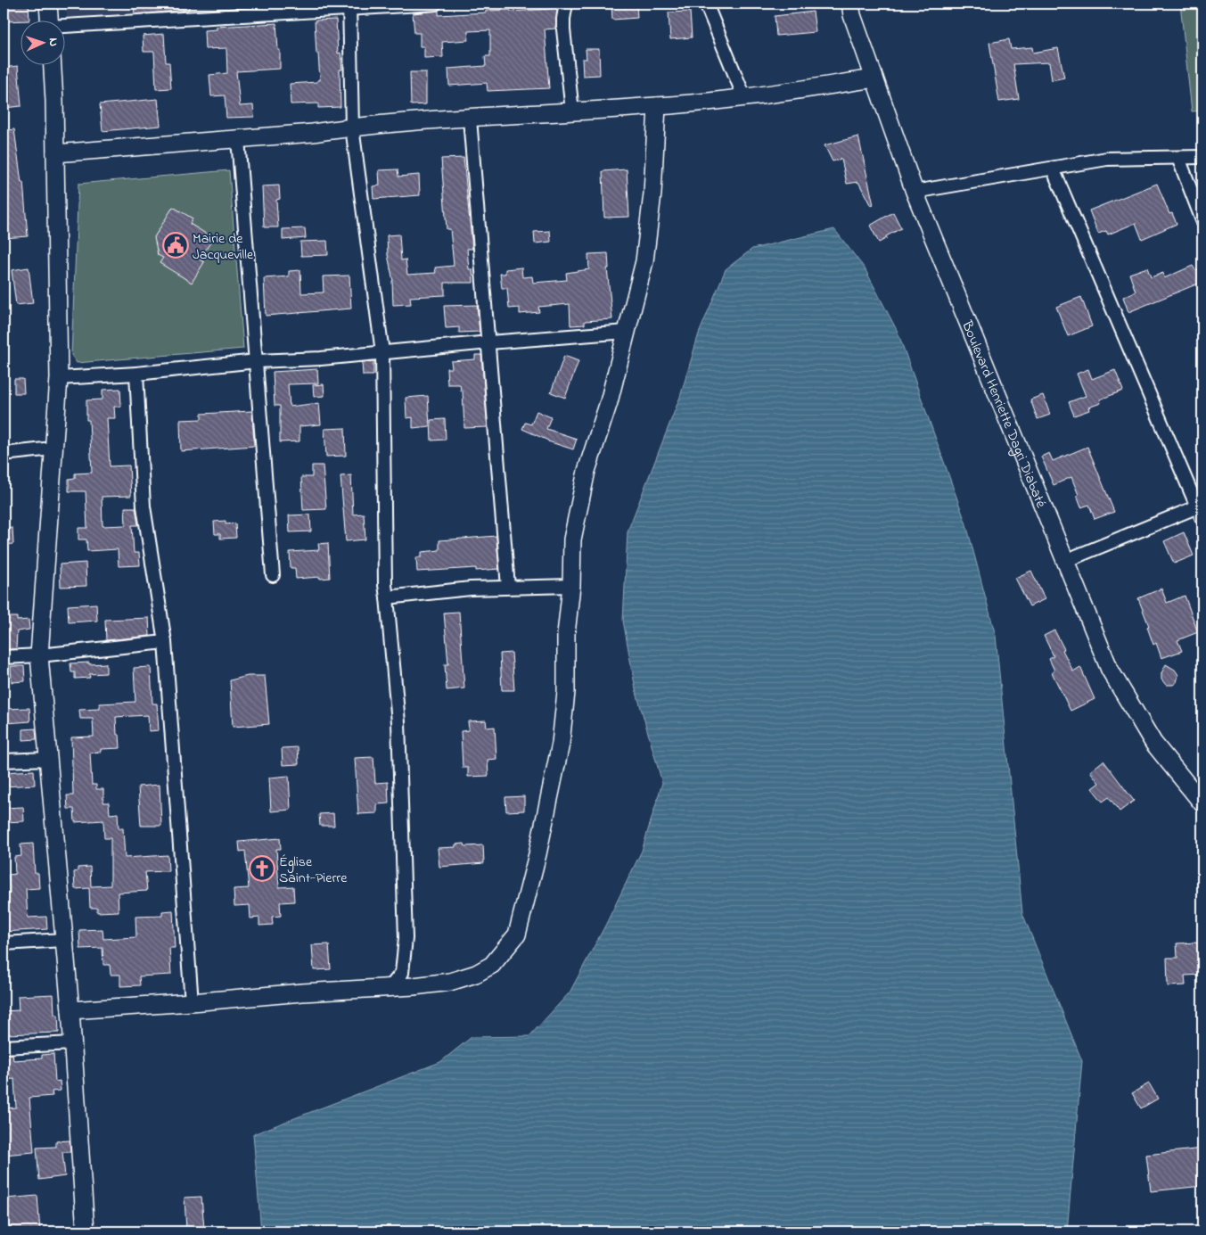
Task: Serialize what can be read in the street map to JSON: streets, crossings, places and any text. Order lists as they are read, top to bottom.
{
  "streets": {
    "street": ["Boulevard Henriette Dagri Diabaté"]
  },
  "places": {
    "public building": ["Mairie de Jacqueville"],
    "church": ["Église Saint-Pierre"]
  },
  "north": "right"
}
